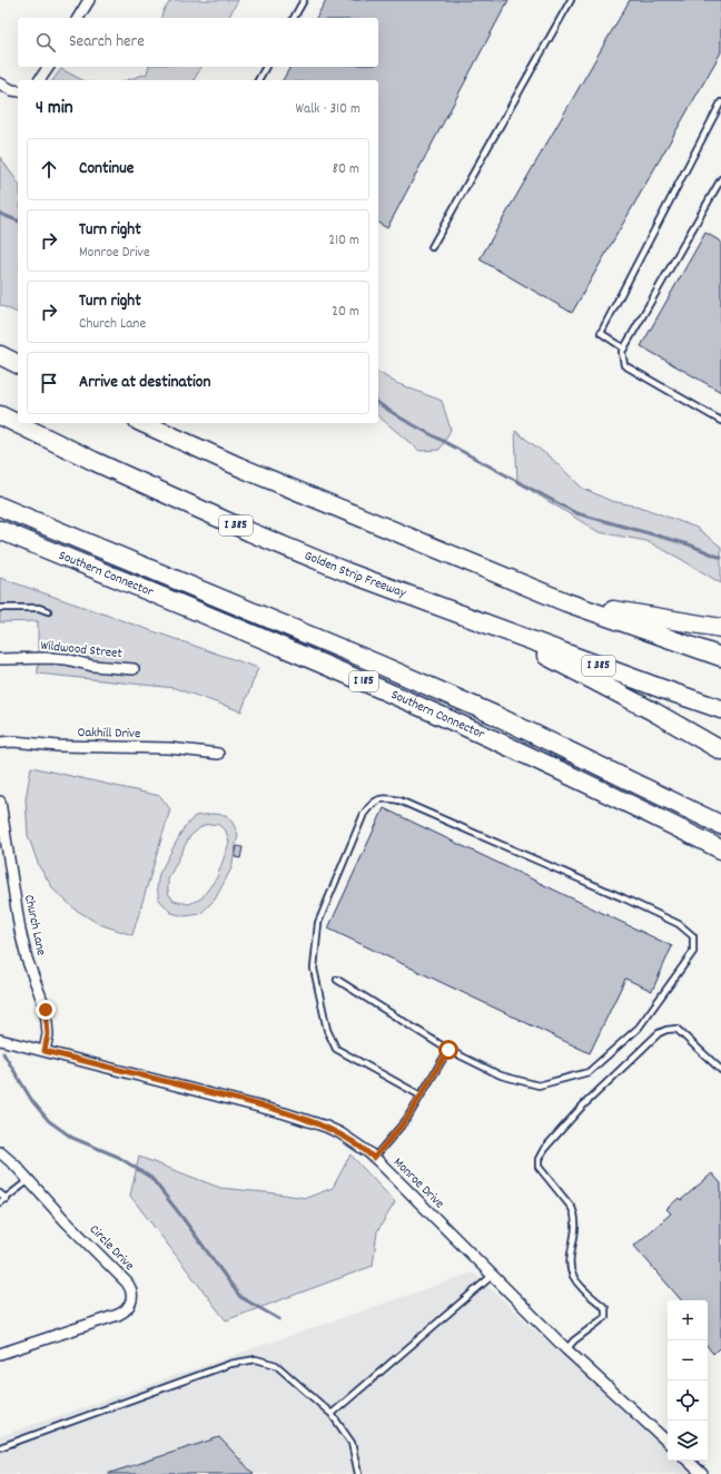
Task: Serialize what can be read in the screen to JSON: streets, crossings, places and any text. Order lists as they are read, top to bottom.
{
  "streets": {
    "highway": [
      "I 385",
      "Southern Connector",
      "Golden Strip Freeway",
      "I 185"
    ],
    "street": [
      "Wildwood Street",
      "Oakhill Drive",
      "Church Lane",
      "Monroe Drive",
      "Circle Drive"
    ]
  },
  "crossings": [
    ["Church Lane", "Monroe Drive"]
  ],
  "page": {
    "search": "Search here",
    "heading": ["4 min", "Walk · 310 m"],
    "list": [
      ["Continue", "80 m"],
      ["Turn right", "Monroe Drive", "210 m"],
      ["Turn right", "Church Lane", "20 m"],
      "Arrive at destination"
    ],
    "map_buttons": ["+", "−"]
  }
}
